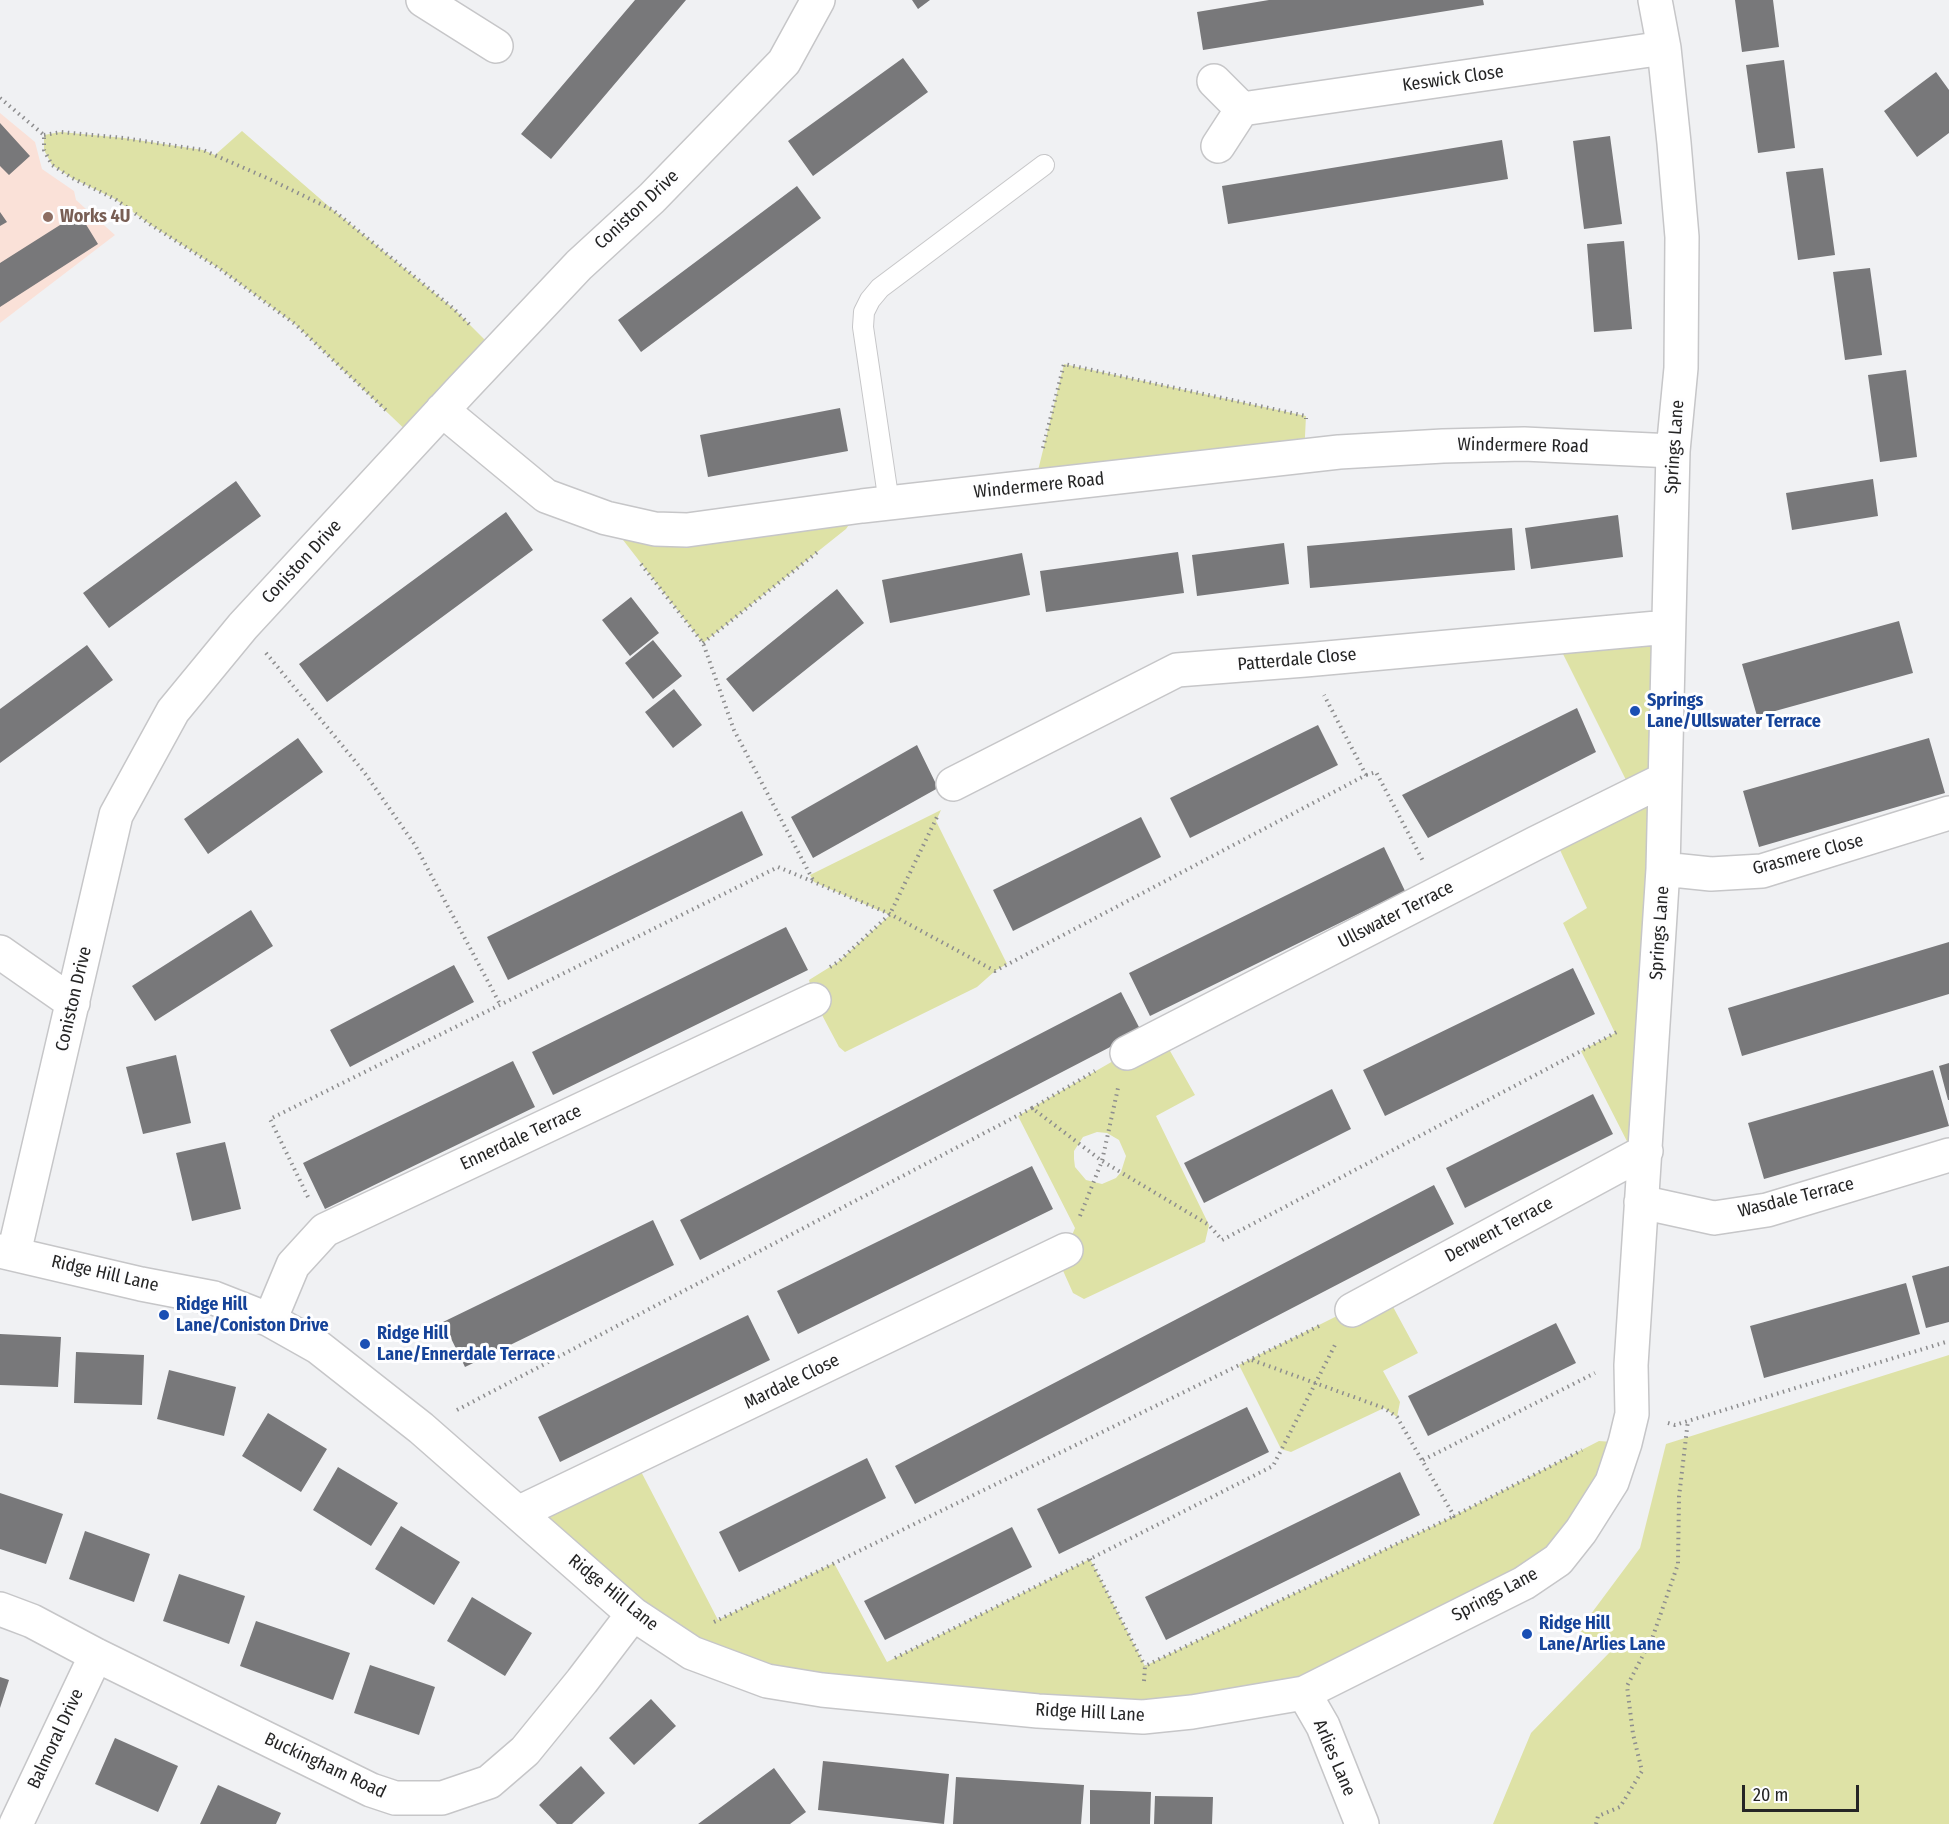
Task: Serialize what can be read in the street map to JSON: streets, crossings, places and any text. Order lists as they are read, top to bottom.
{
  "streets": {
    "street": [
      "Keswick Close",
      "Coniston Drive",
      "Windermere Road",
      "Springs Lane",
      "Patterdale Close",
      "Grasmere Close",
      "Ullswater Terrace",
      "Ennerdale Terrace",
      "Wasdale Terrace",
      "Derwent Terrace",
      "Ridge Hill Lane",
      "Mardale Close",
      "Balmoral Drive",
      "Arlies Lane",
      "Buckingham Road"
    ]
  },
  "crossings": [
    ["Keswick Close", "Springs Lane"],
    ["Coniston Drive", "Windermere Road"],
    ["Coniston Drive", "Ridge Hill Lane"],
    ["Windermere Road", "Springs Lane"],
    ["Springs Lane", "Patterdale Close"],
    ["Springs Lane", "Grasmere Close"],
    ["Springs Lane", "Ullswater Terrace"],
    ["Springs Lane", "Wasdale Terrace"],
    ["Springs Lane", "Derwent Terrace"],
    ["Springs Lane", "Ridge Hill Lane"],
    ["Springs Lane", "Arlies Lane"],
    ["Ennerdale Terrace", "Ridge Hill Lane"],
    ["Ridge Hill Lane", "Mardale Close"],
    ["Ridge Hill Lane", "Arlies Lane"],
    ["Ridge Hill Lane", "Buckingham Road"],
    ["Balmoral Drive", "Buckingham Road"]
  ],
  "places": [
    "Works 4U",
    "Springs Lane/Ullswater Terrace",
    "Ridge Hill Lane/Coniston Drive",
    "Ridge Hill Lane/Ennerdale Terrace",
    "Ridge Hill Lane/Arlies Lane"
  ],
  "scale_bar": "20 m"
}
